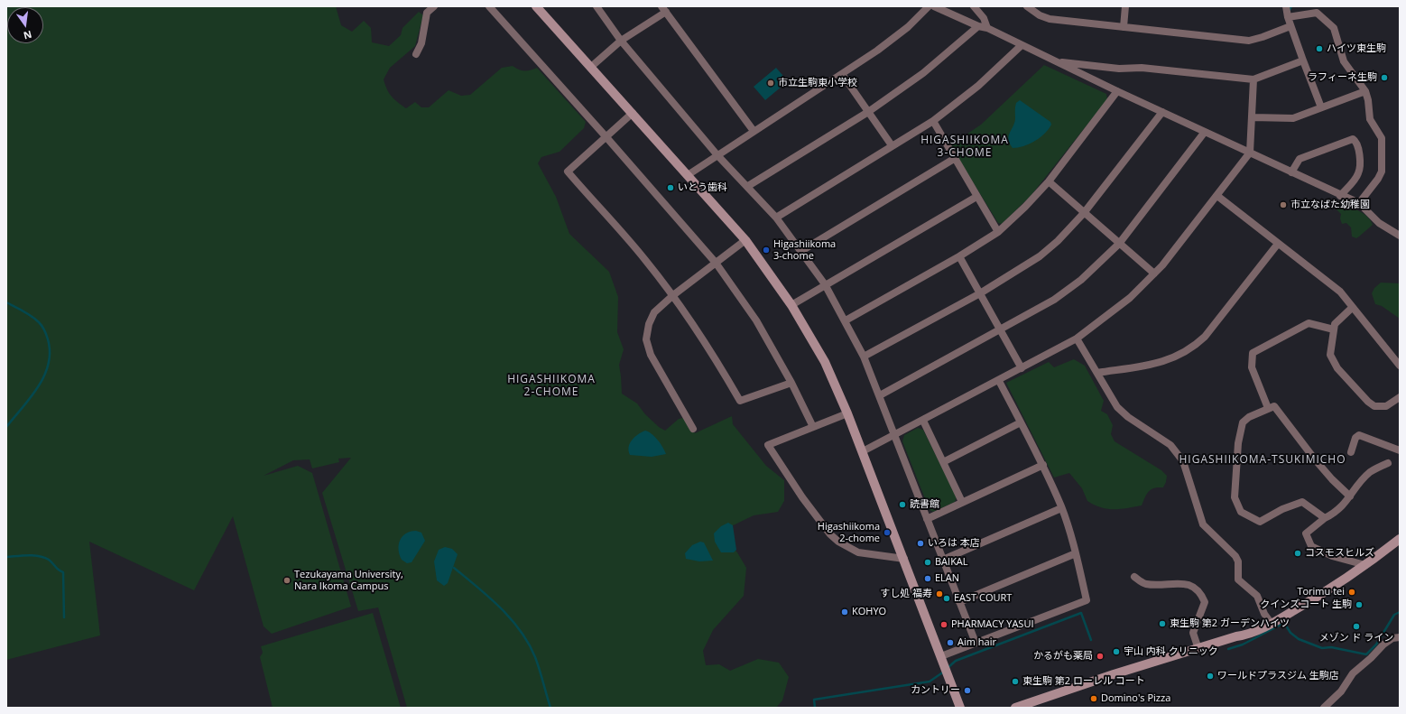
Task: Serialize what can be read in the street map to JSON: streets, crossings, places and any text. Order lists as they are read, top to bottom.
{
  "districts": ["HIGASHIIKOMA 3-CHOME", "HIGASHIIKOMA 2-CHOME", "HIGASHIIKOMA-TSUKIMICHO"],
  "places": [
    "ハイツ東生駒",
    "ラフィーネ生駒",
    "市立生駒東小学校",
    "いとう歯科",
    "市立なばた幼稚園",
    "Higashiikoma 3-chome",
    "読書館",
    "Higashiikoma 2-chome",
    "いろは 本店",
    "コスモスヒルズ",
    "BAIKAL",
    "ELAN",
    "Tezukayama University, Nara Ikoma Campus",
    "Torimu tei",
    "すし処 福寿",
    "EAST COURT",
    "クインズコート 生駒",
    "KOHYO",
    "東生駒 第2 ガーデンハイツ",
    "PHARMACY YASUI",
    "メゾン ド ライン",
    "Aim hair",
    "宇山 内科 クリニック",
    "かるがも薬局",
    "ワールドプラスジム 生駒店",
    "東生駒 第2 ローレル コート",
    "カントリー",
    "Domino's Pizza"
  ],
  "north": "bottom"
}
